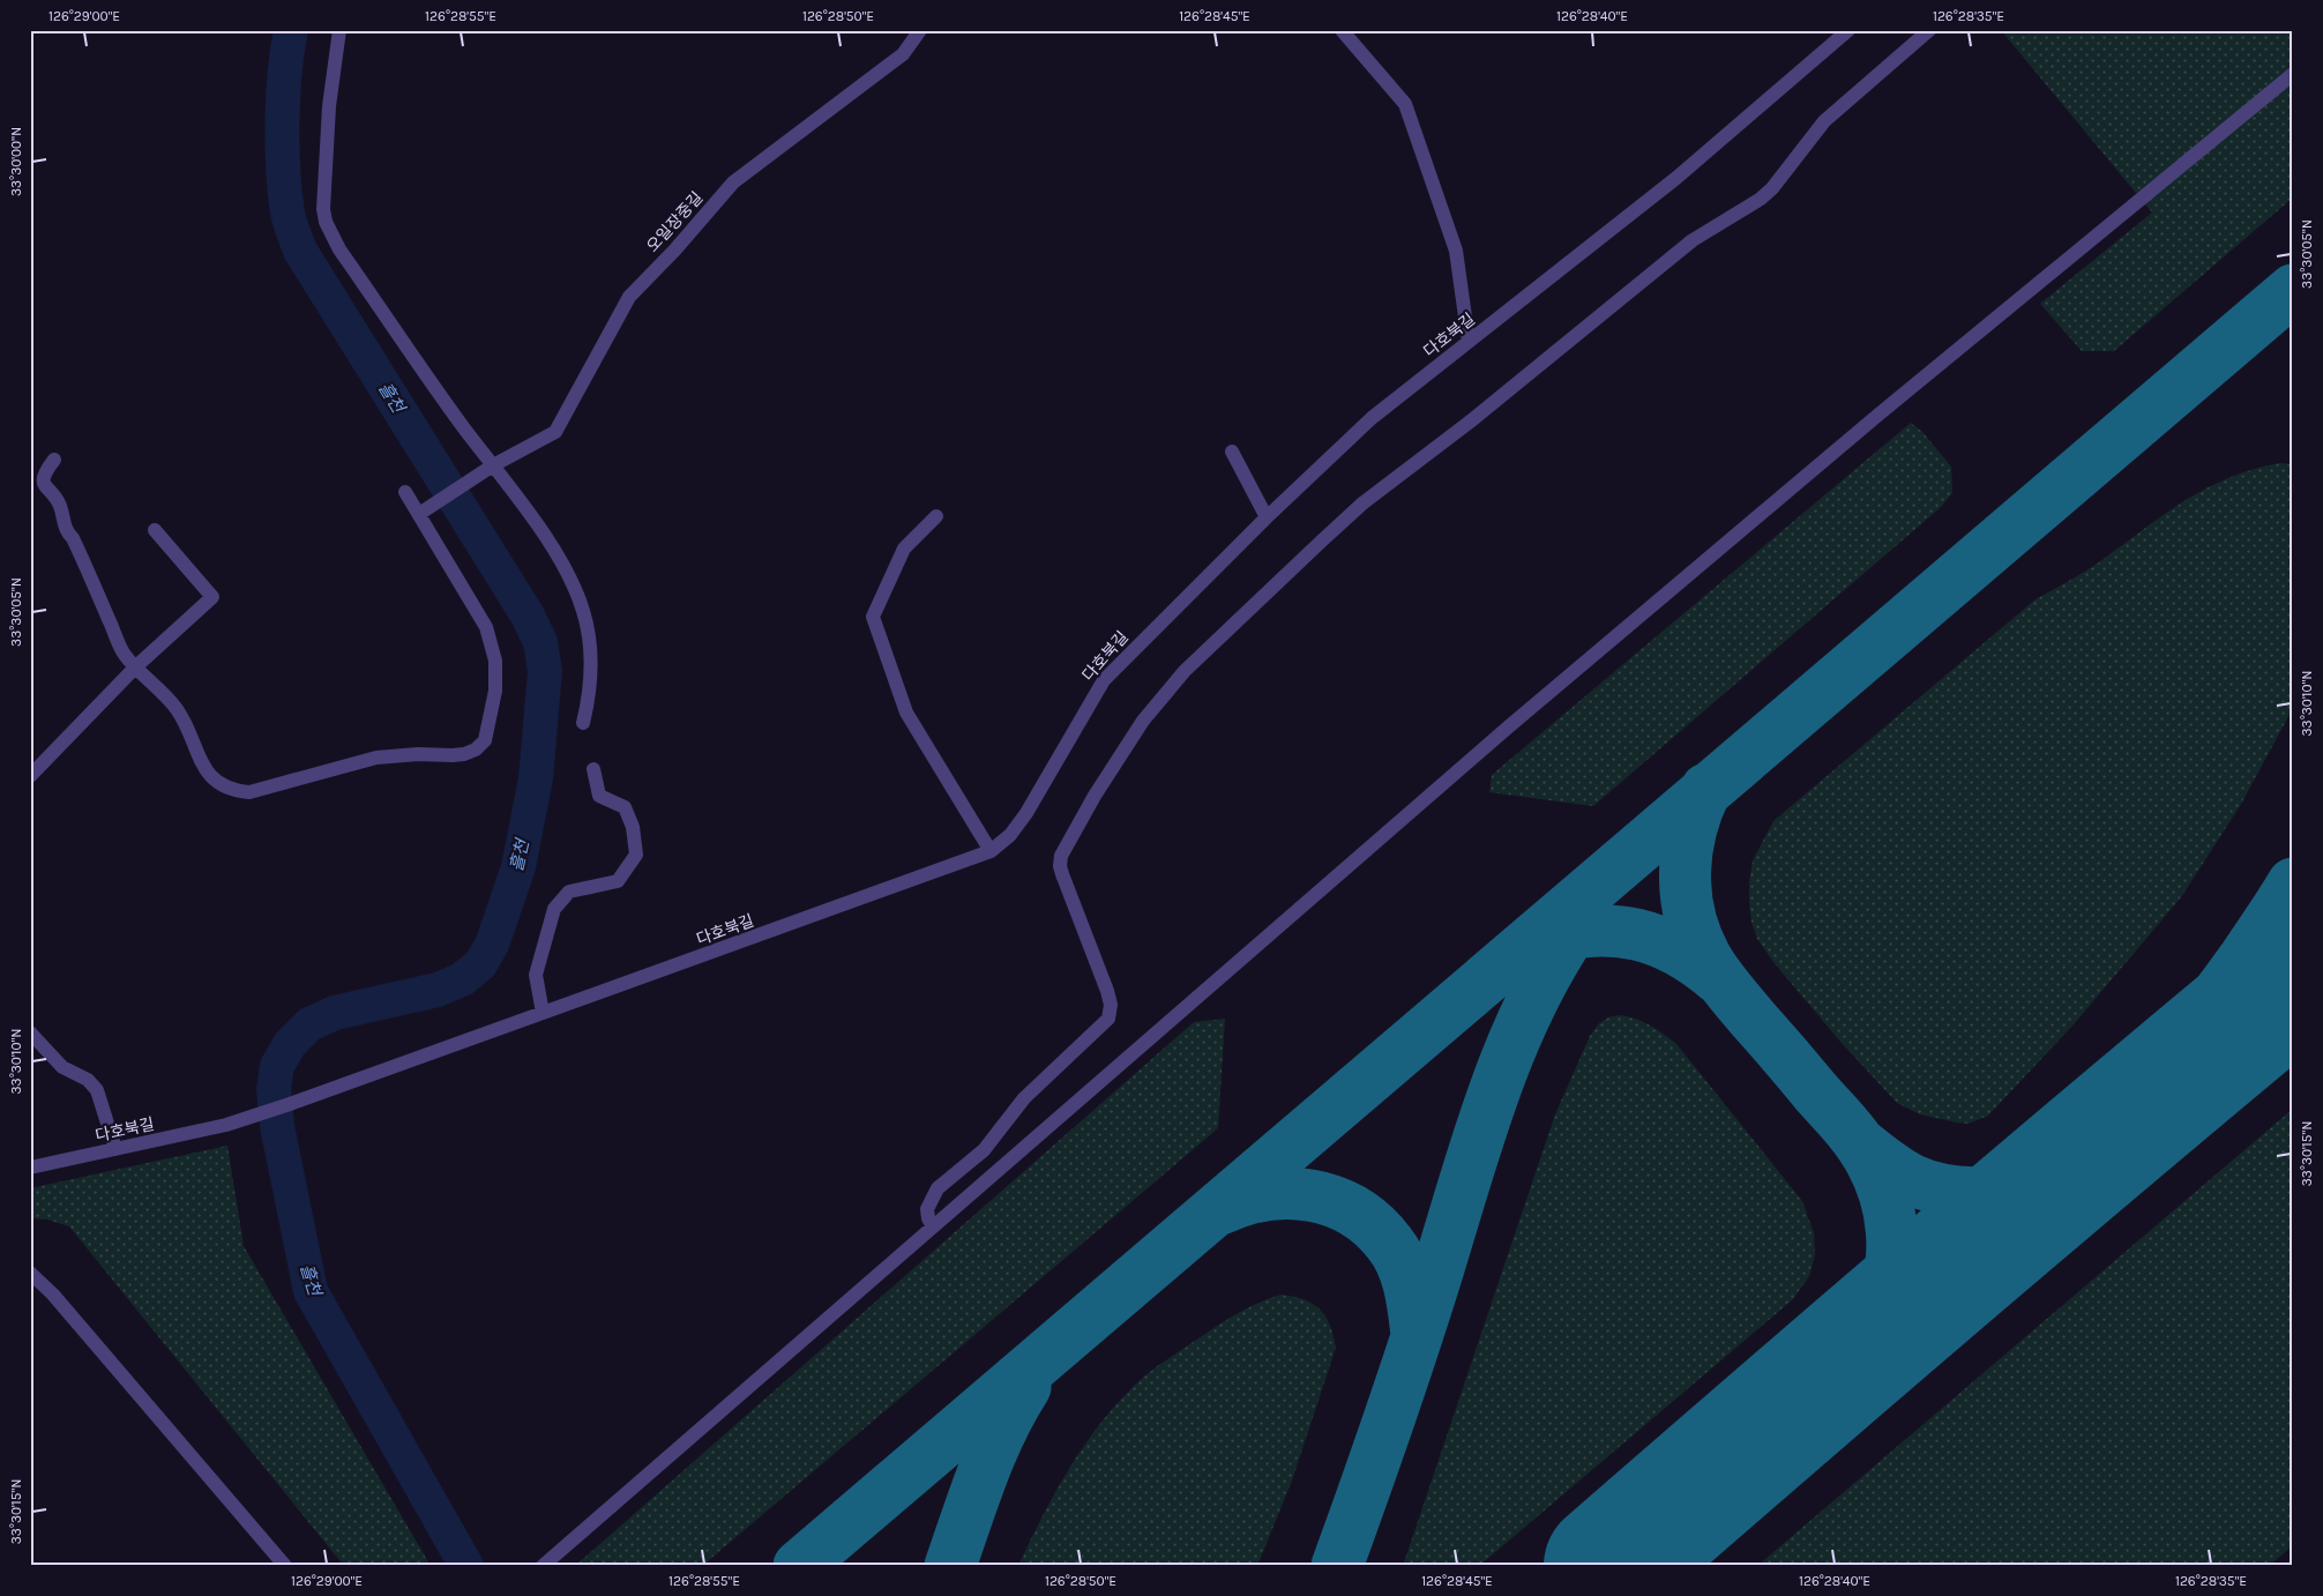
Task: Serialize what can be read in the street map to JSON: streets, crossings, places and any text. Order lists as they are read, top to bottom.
{
  "streets": {
    "street": ["오일장중길", "다호북길"]
  },
  "water": ["흘천"],
  "coordinates": [
    "126°29'00\"E",
    "126°28'55\"E",
    "126°28'50\"E",
    "126°28'45\"E",
    "126°28'40\"E",
    "126°28'35\"E",
    "33°30'00\"N",
    "33°30'05\"N",
    "33°30'10\"N",
    "33°30'15\"N"
  ]
}
